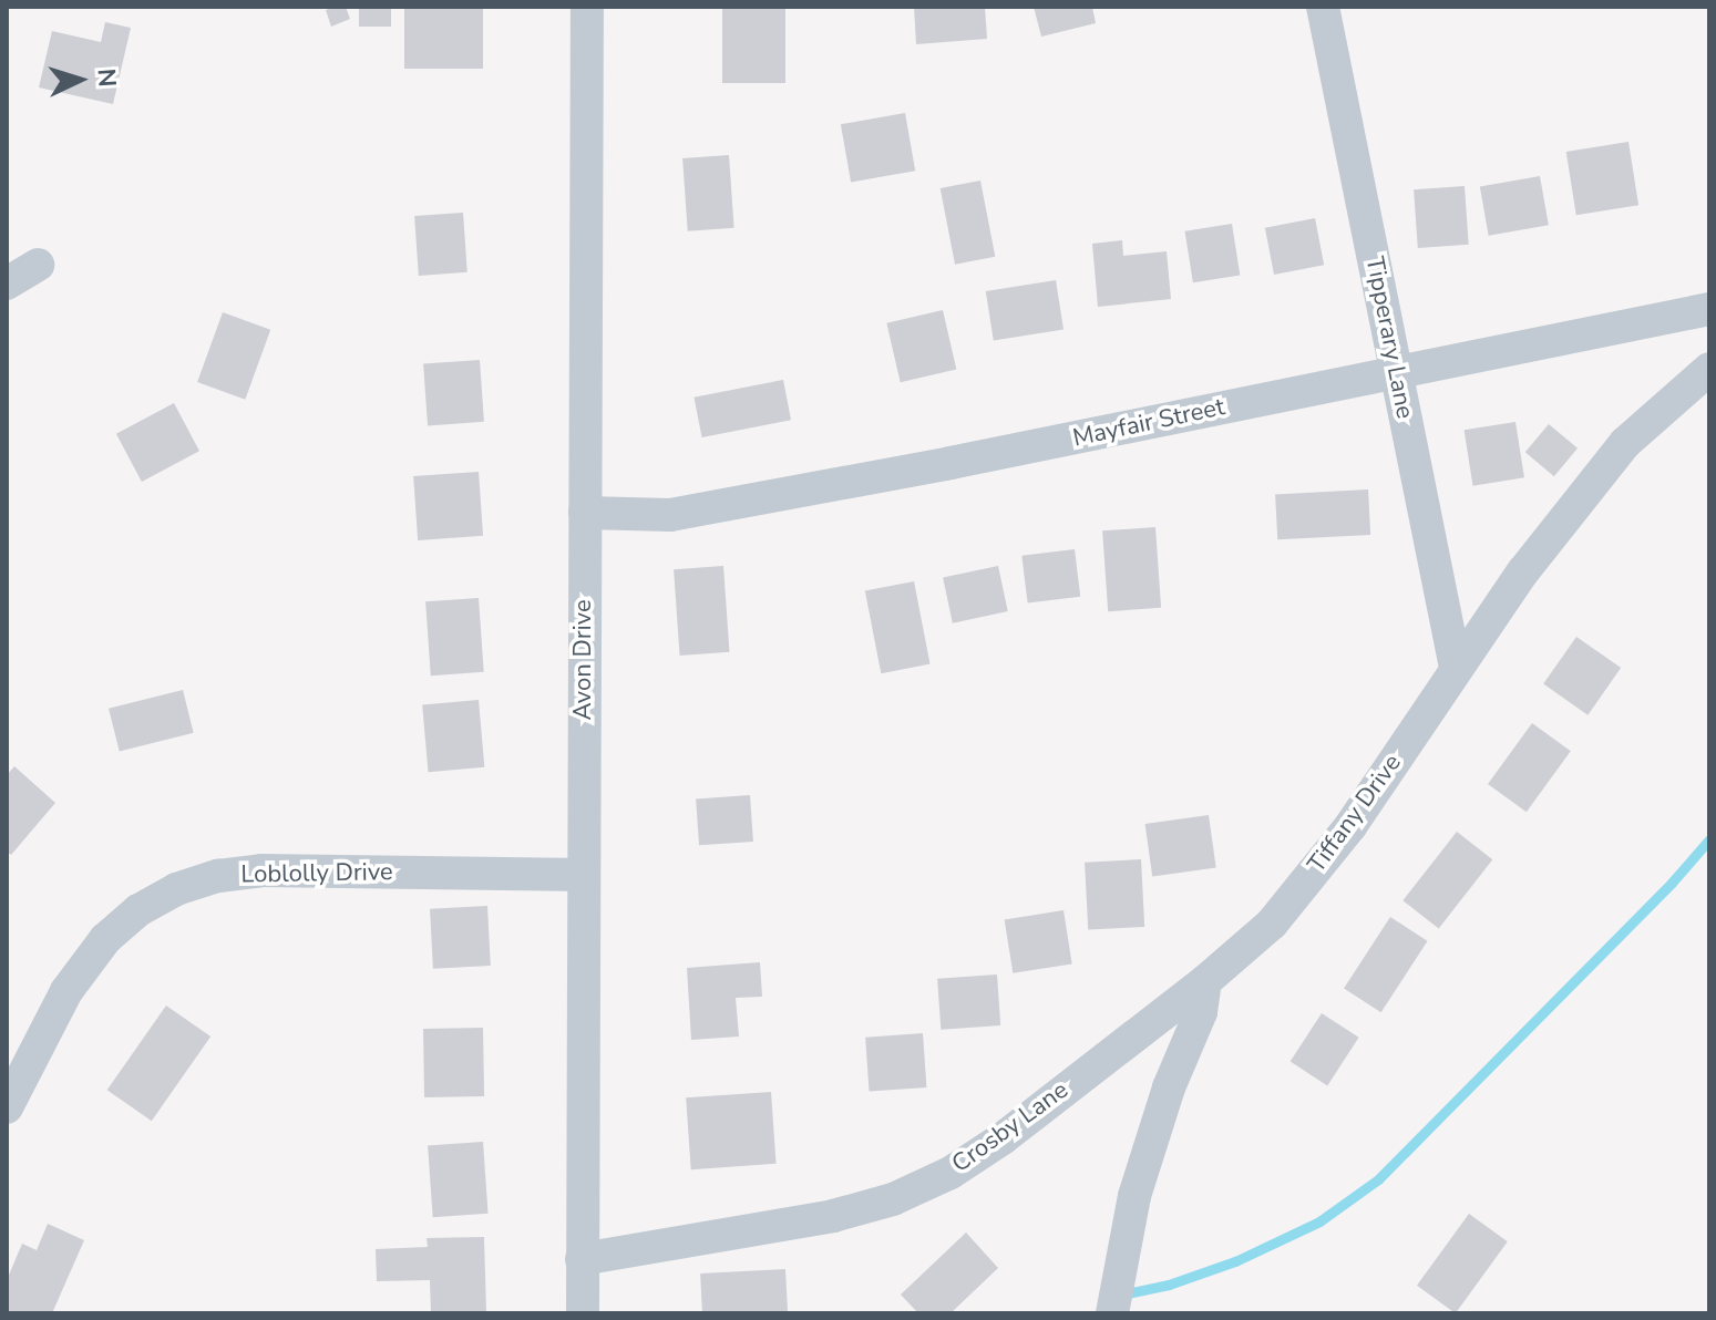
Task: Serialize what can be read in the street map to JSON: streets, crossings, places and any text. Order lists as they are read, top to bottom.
{
  "streets": {
    "street": [
      "Tipperary Lane",
      "Mayfair Street",
      "Avon Drive",
      "Tiffany Drive",
      "Loblolly Drive",
      "Crosby Lane"
    ]
  },
  "crossings": [
    ["Tipperary Lane", "Mayfair Street"],
    ["Tipperary Lane", "Tiffany Drive"],
    ["Mayfair Street", "Avon Drive"],
    ["Avon Drive", "Loblolly Drive"],
    ["Avon Drive", "Crosby Lane"],
    ["Tiffany Drive", "Crosby Lane"]
  ],
  "north": "right"
}
